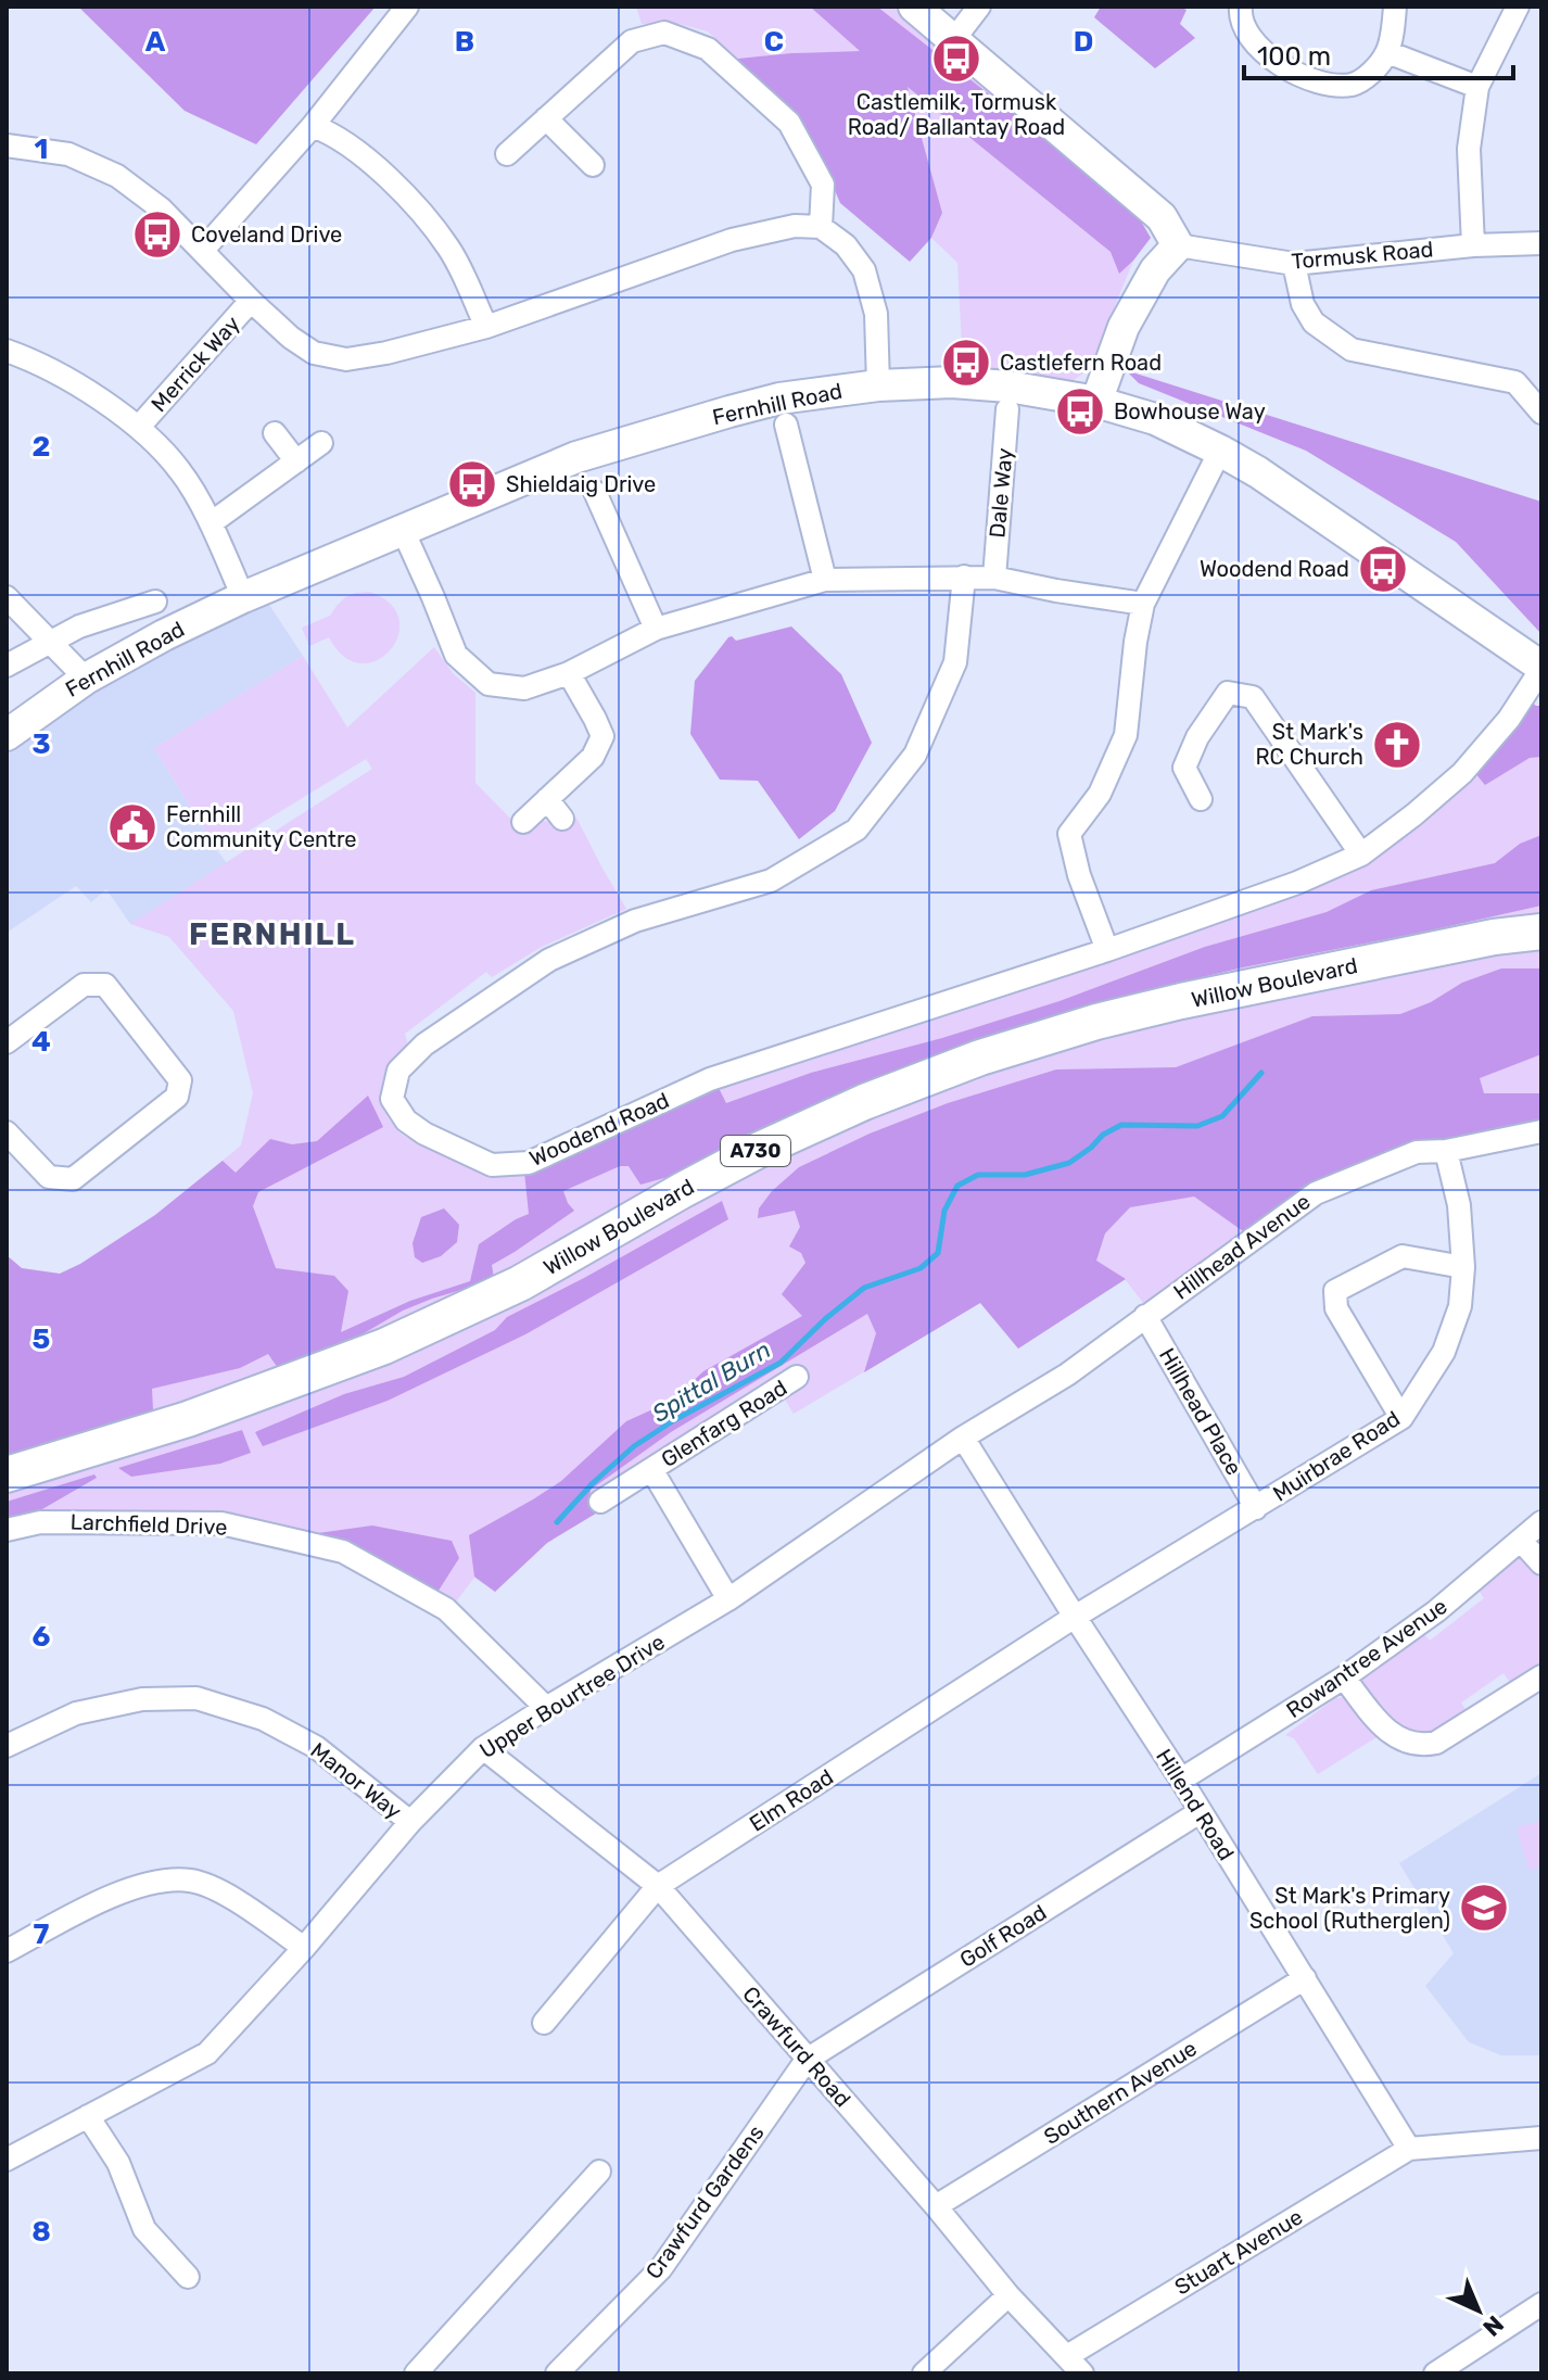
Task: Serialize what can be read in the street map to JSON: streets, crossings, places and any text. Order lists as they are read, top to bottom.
{
  "streets": {
    "main road": ["Willow Boulevard", "A730"],
    "street": [
      "Tormusk Road",
      "Merrick Way",
      "Fernhill Road",
      "Dale Way",
      "Woodend Road",
      "Hillhead Avenue",
      "Hillhead Place",
      "Glenfarg Road",
      "Muirbrae Road",
      "Larchfield Drive",
      "Rowantree Avenue",
      "Upper Bourtree Drive",
      "Manor Way",
      "Elm Road",
      "Hillend Road",
      "Golf Road",
      "Crawfurd Road",
      "Southern Avenue",
      "Crawfurd Gardens",
      "Stuart Avenue"
    ]
  },
  "crossings": [
    ["Fernhill Road", "Woodend Road"],
    ["Hillhead Avenue", "Hillhead Place"],
    ["Hillhead Avenue", "Muirbrae Road"],
    ["Hillhead Avenue", "Upper Bourtree Drive"],
    ["Hillhead Place", "Muirbrae Road"],
    ["Hillhead Place", "Upper Bourtree Drive"],
    ["Glenfarg Road", "Upper Bourtree Drive"],
    ["Muirbrae Road", "Elm Road"],
    ["Muirbrae Road", "Hillend Road"],
    ["Larchfield Drive", "Upper Bourtree Drive"],
    ["Rowantree Avenue", "Hillend Road"],
    ["Upper Bourtree Drive", "Manor Way"],
    ["Upper Bourtree Drive", "Hillend Road"],
    ["Upper Bourtree Drive", "Crawfurd Road"],
    ["Elm Road", "Hillend Road"],
    ["Elm Road", "Crawfurd Road"],
    ["Hillend Road", "Golf Road"],
    ["Hillend Road", "Southern Avenue"],
    ["Hillend Road", "Stuart Avenue"],
    ["Golf Road", "Crawfurd Road"],
    ["Golf Road", "Crawfurd Gardens"],
    ["Crawfurd Road", "Southern Avenue"],
    ["Crawfurd Road", "Crawfurd Gardens"],
    ["Crawfurd Road", "Stuart Avenue"]
  ],
  "districts": ["FERNHILL"],
  "water": ["Spittal Burn"],
  "places": {
    "bus stop": [
      "Castlemilk, Tormusk Road/ Ballantay Road",
      "Coveland Drive",
      "Castlefern Road",
      "Bowhouse Way",
      "Shieldaig Drive",
      "Woodend Road"
    ],
    "church": ["St Mark's RC Church"],
    "public building": ["Fernhill Community Centre"],
    "school or university": ["St Mark's Primary School (Rutherglen)"]
  },
  "scale_bar": "100 m",
  "north": "bottom right",
  "grid": {
    "columns": [
      "A",
      "B",
      "C",
      "D"
    ],
    "rows": [
      "1",
      "2",
      "3",
      "4",
      "5",
      "6",
      "7",
      "8"
    ]
  }
}
